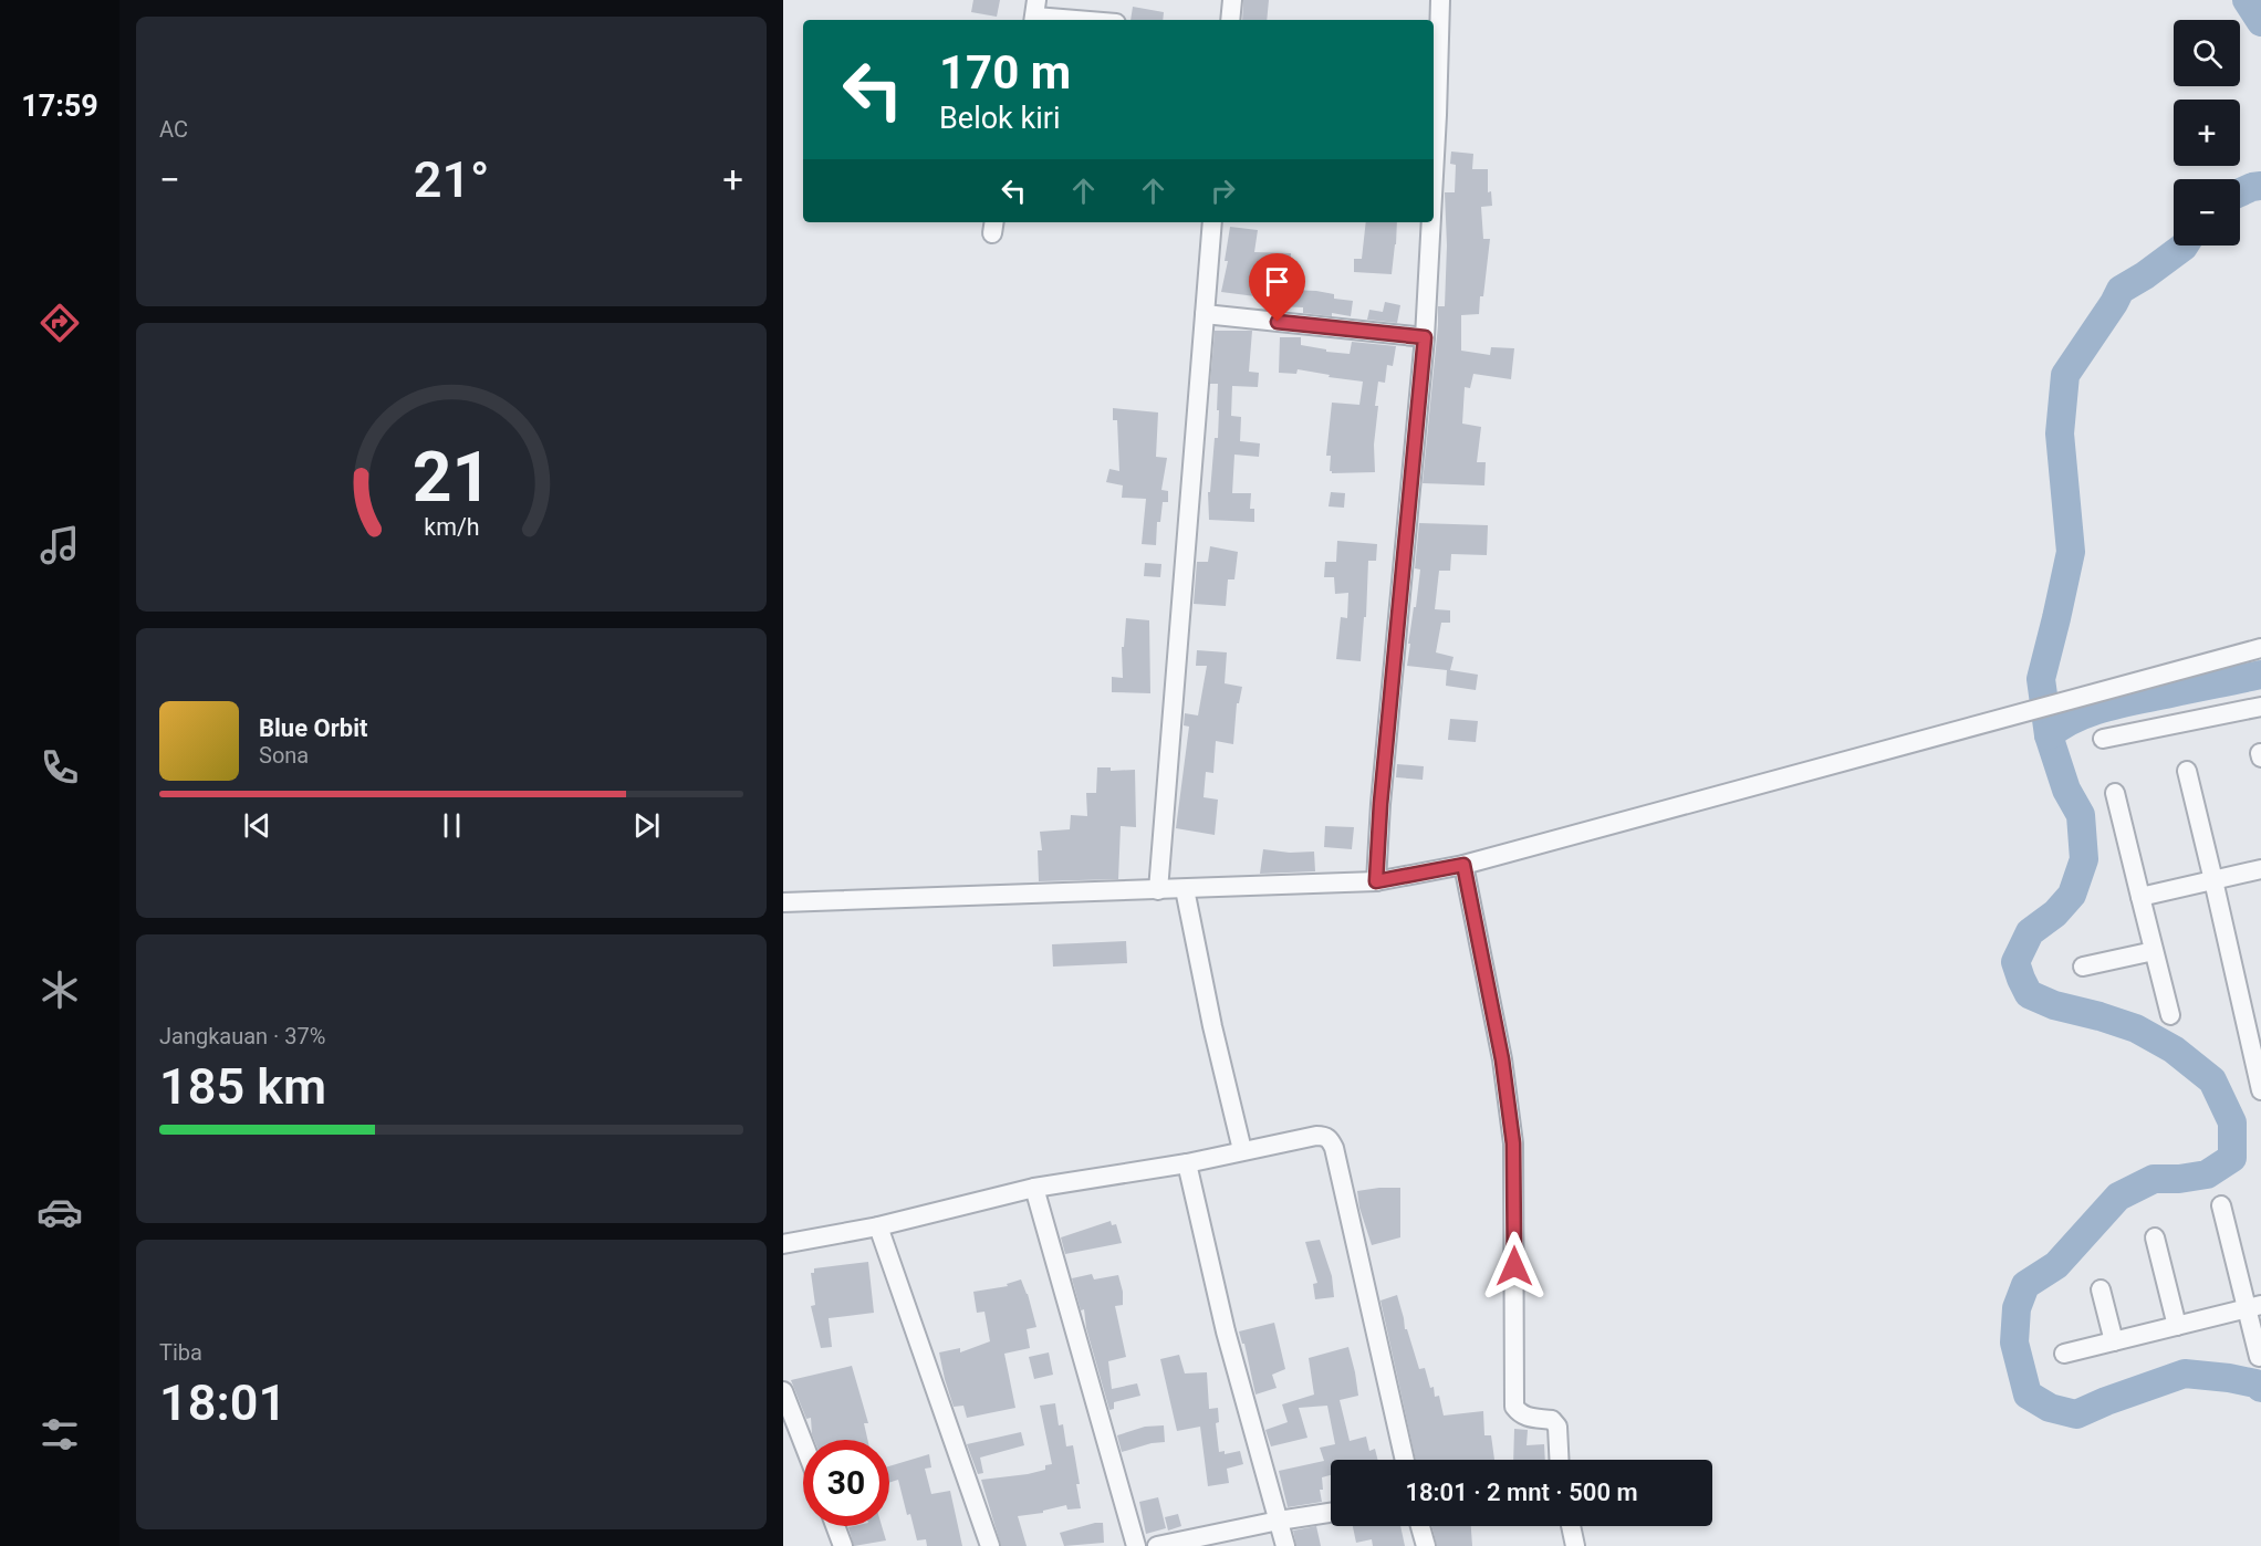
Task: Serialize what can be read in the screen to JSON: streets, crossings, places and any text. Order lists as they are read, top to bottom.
{
  "page": {
    "tabs": "17:59",
    "tile": [
      "AC",
      ["Jangkauan · 37%", "185 km"],
      ["Tiba", "18:01"]
    ],
    "map_buttons": ["+", "−"],
    "turn": ["170 m", "Belok kiri"],
    "heat": ["−", "21°", "+"],
    "song": ["Blue Orbit", "Sona"],
    "limit": "30",
    "trip": "18:01 · 2 mnt · 500 m",
    "gauge": ["21", "km/h"]
  }
}
